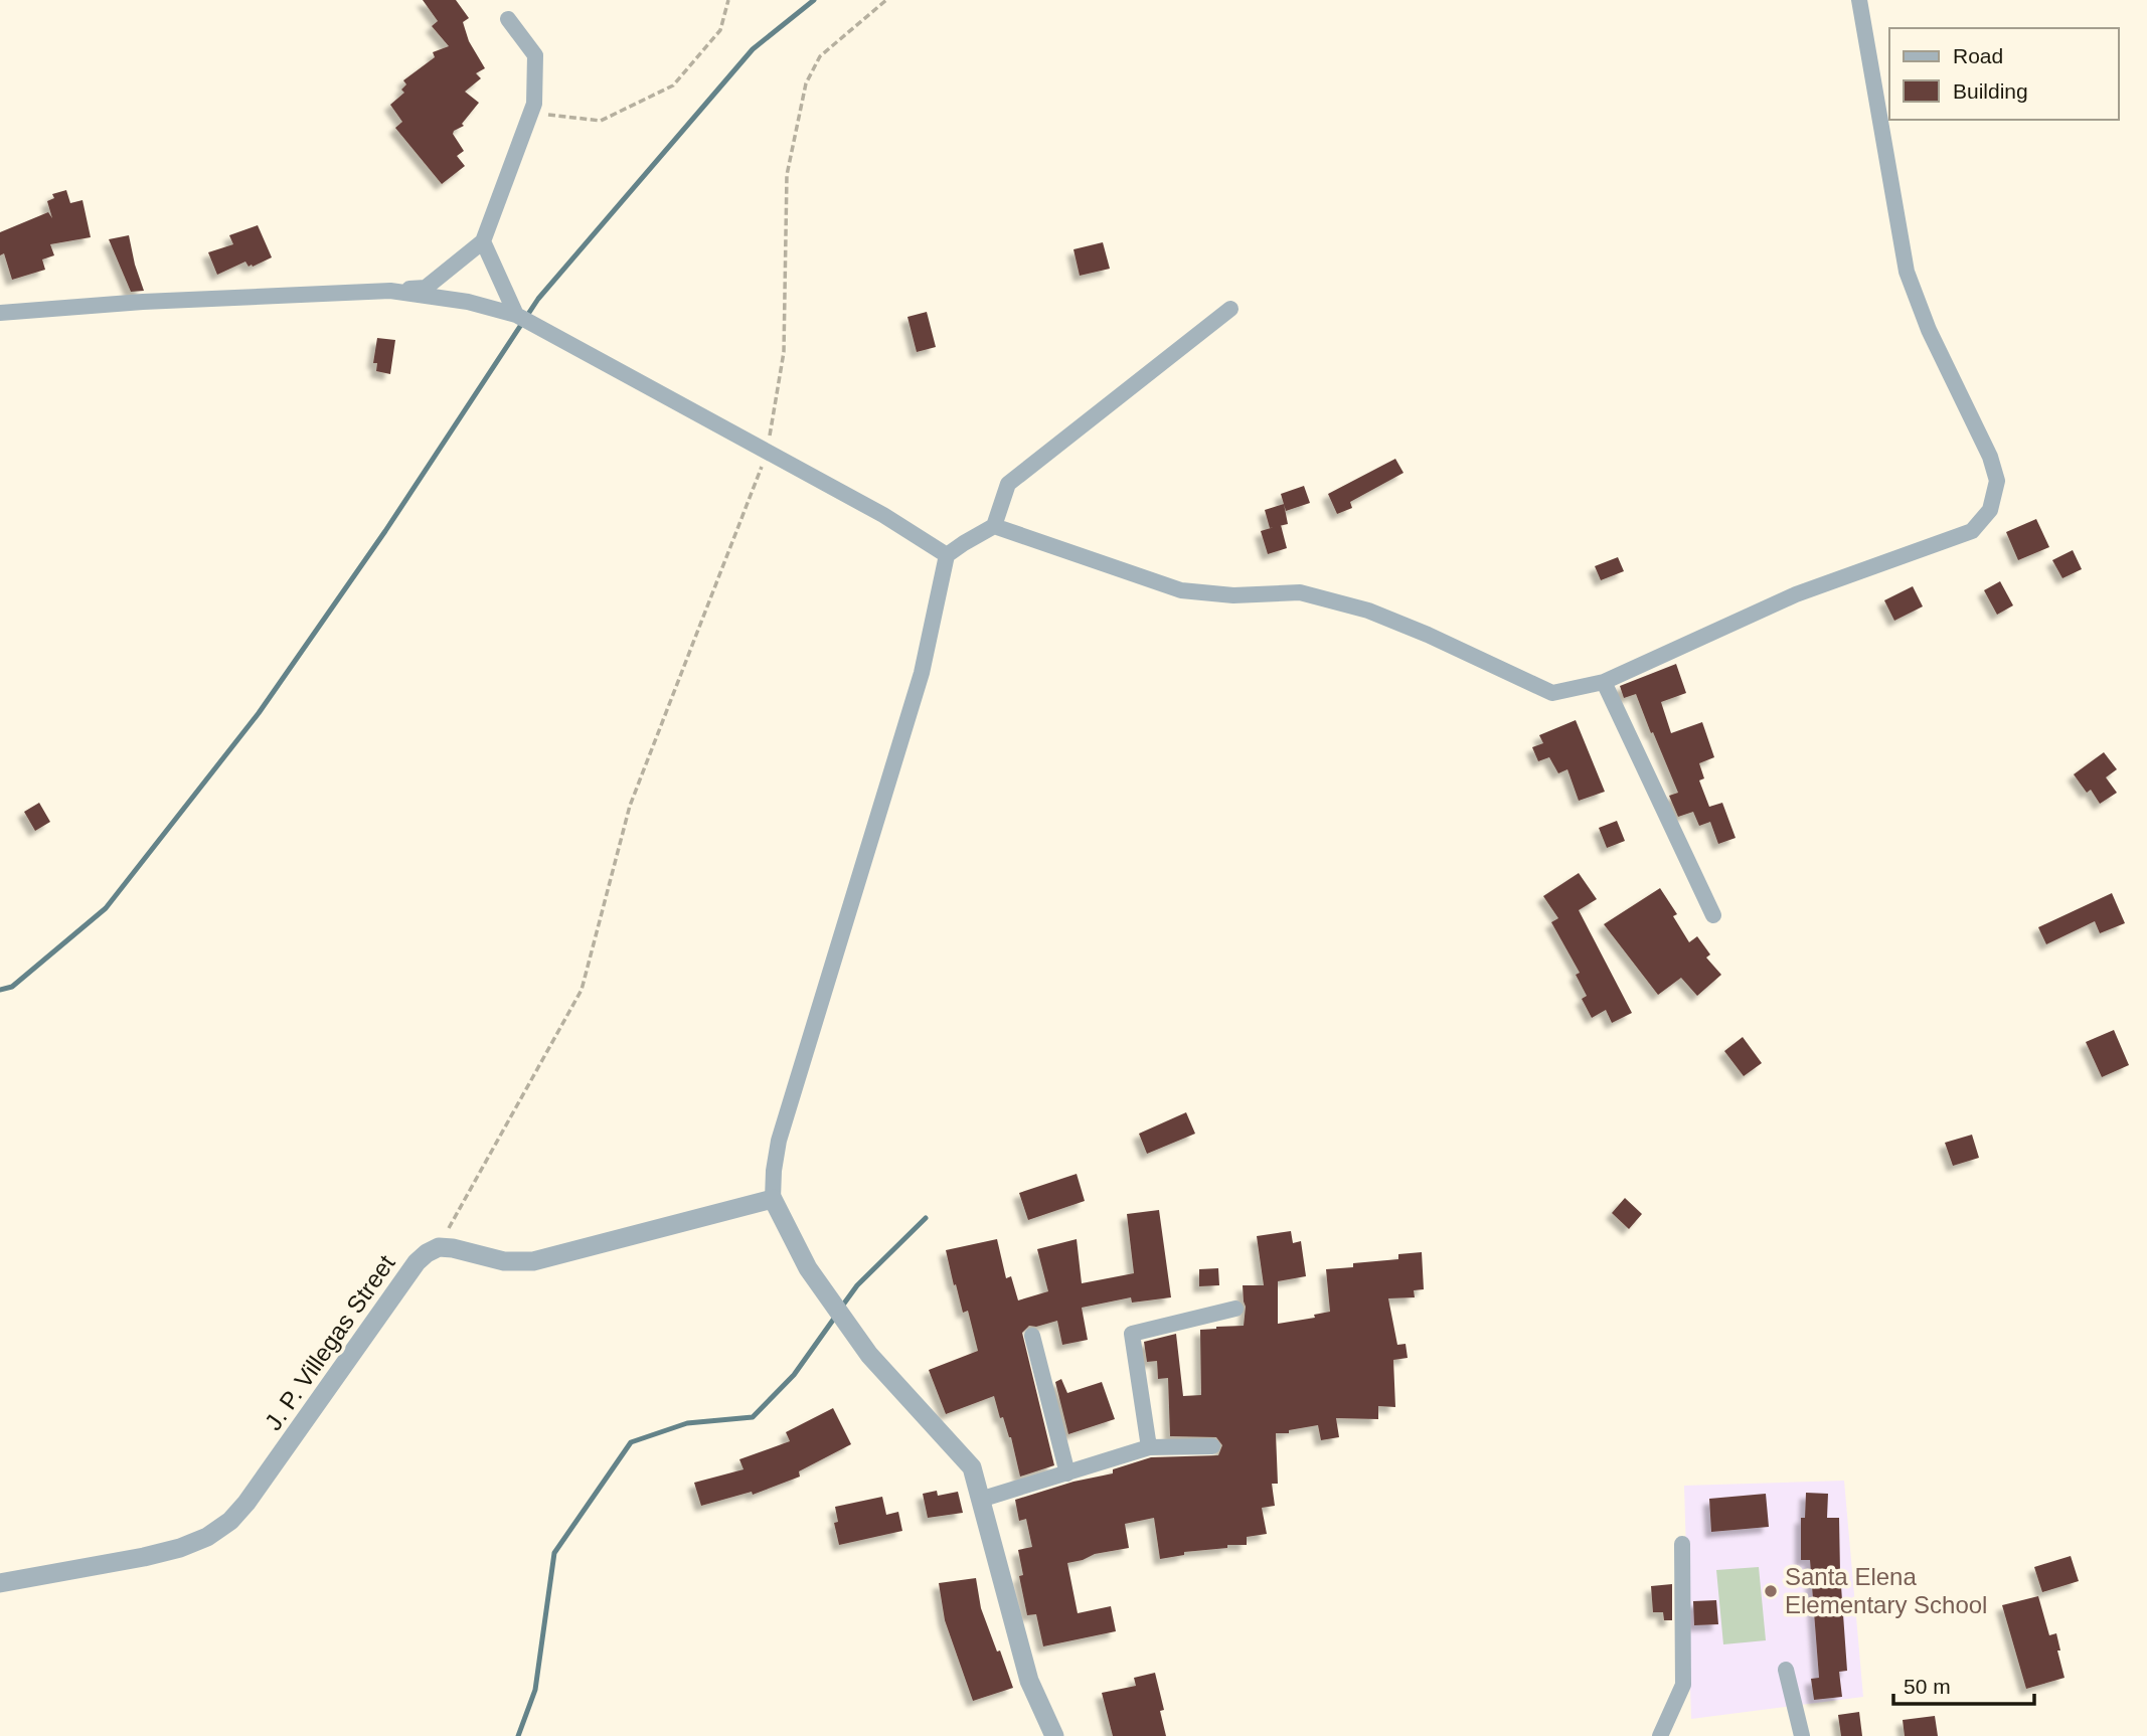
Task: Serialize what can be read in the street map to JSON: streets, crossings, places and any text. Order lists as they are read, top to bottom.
{
  "streets": {
    "street": ["J. P. Villegas Street"]
  },
  "places": ["Santa Elena Elementary School"],
  "legend": ["Road", "Building"],
  "scale_bar": "50 m"
}
